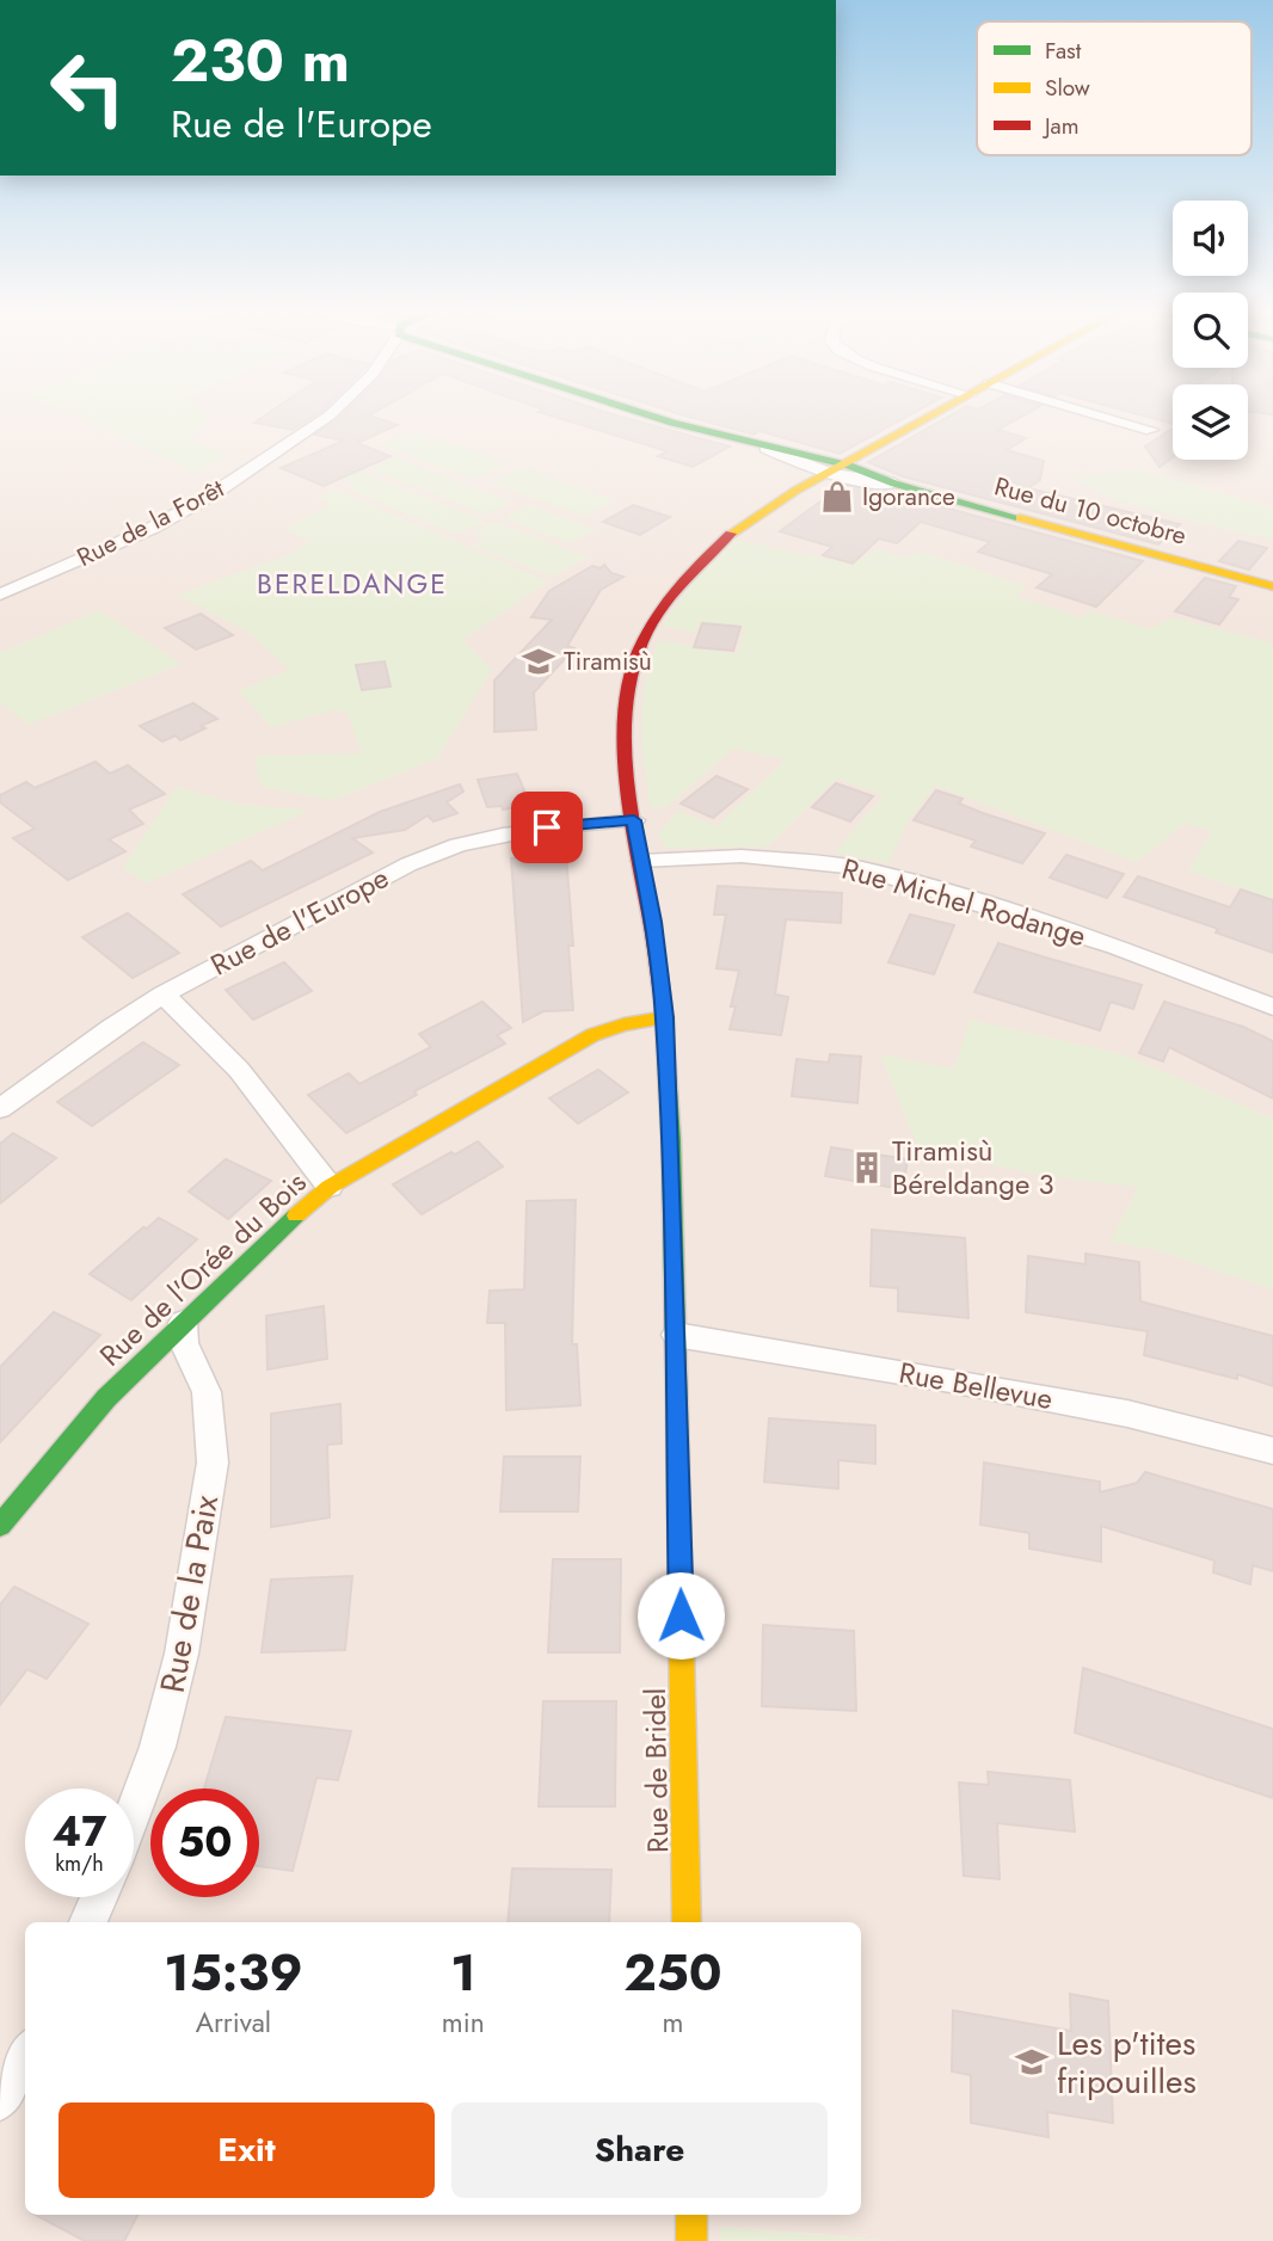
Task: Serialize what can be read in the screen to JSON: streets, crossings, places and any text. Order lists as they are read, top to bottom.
{
  "streets": {
    "main road": ["Rue du 10 octobre", "Rue de l'Orée du Bois", "Rue de Bridel"],
    "street": [
      "Rue de la Forêt",
      "Rue Michel Rodange",
      "Rue de l'Europe",
      "Rue Bellevue",
      "Rue de la Paix"
    ]
  },
  "crossings": [
    ["Rue du 10 octobre", "Rue de Bridel"],
    ["Rue Michel Rodange", "Rue de Bridel"],
    ["Rue de l'Europe", "Rue de Bridel"],
    ["Rue de l'Orée du Bois", "Rue de la Paix"],
    ["Rue de l'Orée du Bois", "Rue de Bridel"],
    ["Rue Bellevue", "Rue de Bridel"]
  ],
  "districts": ["BERELDANGE"],
  "places": {
    "shop": ["Igorance"],
    "school or university": ["Tiramisù", "Les p'tites fripouilles"],
    "building": ["Tiramisù Béreldange 3"]
  },
  "legend": ["Fast", "Slow", "Jam"],
  "page": {
    "turn": ["230 m", "Rue de l'Europe"],
    "speed": "47 km/h",
    "limit": "50",
    "eta": [
      "15:39",
      "Arrival",
      "1",
      "min",
      "250",
      "m"
    ],
    "buttons": ["Exit", "Share"]
  }
}
